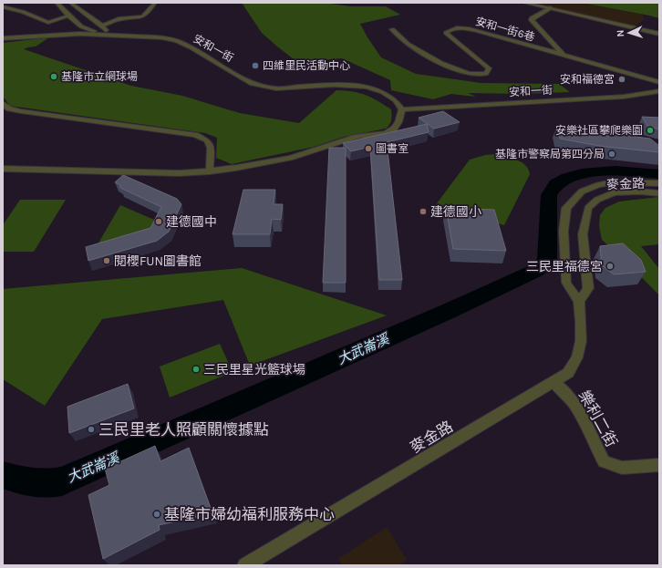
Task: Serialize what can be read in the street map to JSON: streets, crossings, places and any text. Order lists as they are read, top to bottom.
{
  "streets": {
    "street": [
      "安和一街6巷",
      "安和一街",
      "麥金路",
      "樂利二街"
    ]
  },
  "crossings": [
    ["麥金路", "樂利二街"]
  ],
  "water": ["大武崙溪"],
  "places": [
    "四維里民活動中心",
    "基隆市立網球場",
    "安和福德宮",
    "安樂社區攀爬樂園",
    "圖書室",
    "基隆市警察局第四分局",
    "建德國小",
    "建德國中",
    "閱櫻FUN圖書館",
    "三民里福德宮",
    "三民里星光籃球場",
    "三民里老人照顧關懷據點",
    "基隆市婦幼福利服務中心"
  ],
  "north": "left"
}
